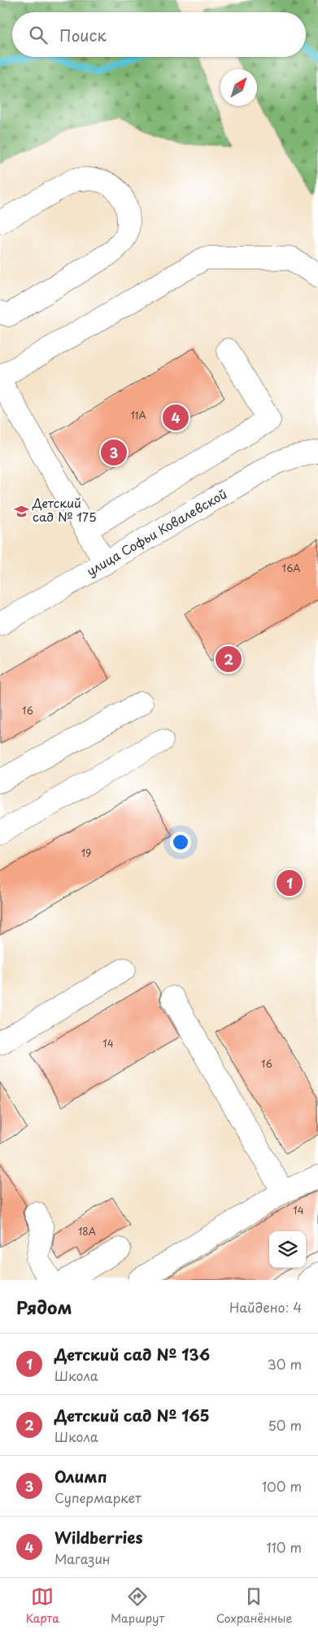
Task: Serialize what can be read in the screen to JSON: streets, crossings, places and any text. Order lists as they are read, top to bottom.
{
  "streets": {
    "street": ["улица Софьи Ковалевской"]
  },
  "places": {
    "school or university": ["Детский сад № 175"]
  },
  "house_numbers": [
    "11А",
    "16А",
    "16",
    "19",
    "14",
    "16",
    "14",
    "18А"
  ],
  "north": "top right",
  "page": {
    "search": "Поиск",
    "pins": [
      "4",
      "3",
      "2",
      "1"
    ],
    "heading": ["Рядом", "Найдено: 4"],
    "list": [
      {
        "mark": "1",
        "name": "Детский сад № 136",
        "note": "Школа",
        "value": "30 m"
      },
      {
        "mark": "2",
        "name": "Детский сад № 165",
        "note": "Школа",
        "value": "50 m"
      },
      {
        "mark": "3",
        "name": "Олимп",
        "note": "Супермаркет",
        "value": "100 m"
      },
      {
        "mark": "4",
        "name": "Wildberries",
        "note": "Магазин",
        "value": "110 m"
      }
    ],
    "nav": ["Карта", "Маршрут", "Сохранённые"]
  }
}
